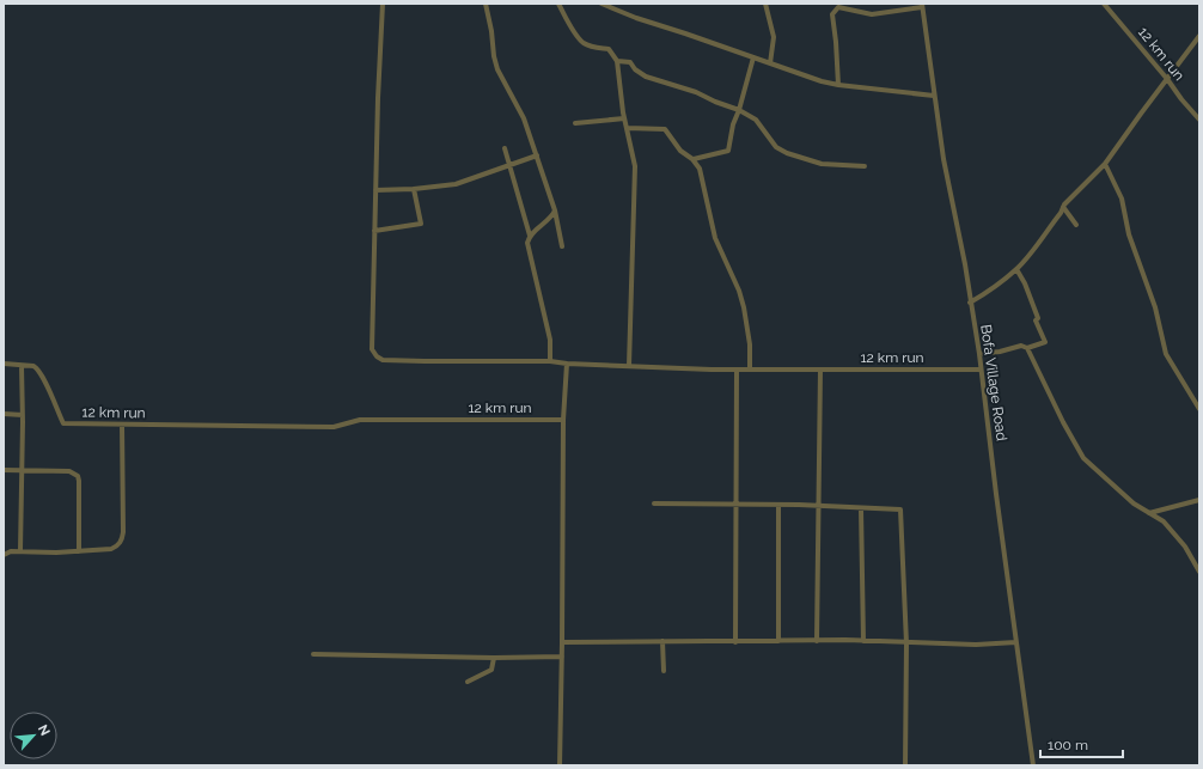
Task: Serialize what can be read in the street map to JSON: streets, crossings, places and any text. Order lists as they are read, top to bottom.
{
  "streets": {
    "street": ["12 km run", "Bofa Village Road"]
  },
  "crossings": [
    ["12 km run", "Bofa Village Road"]
  ],
  "scale_bar": "100 m",
  "north": "top right"
}
